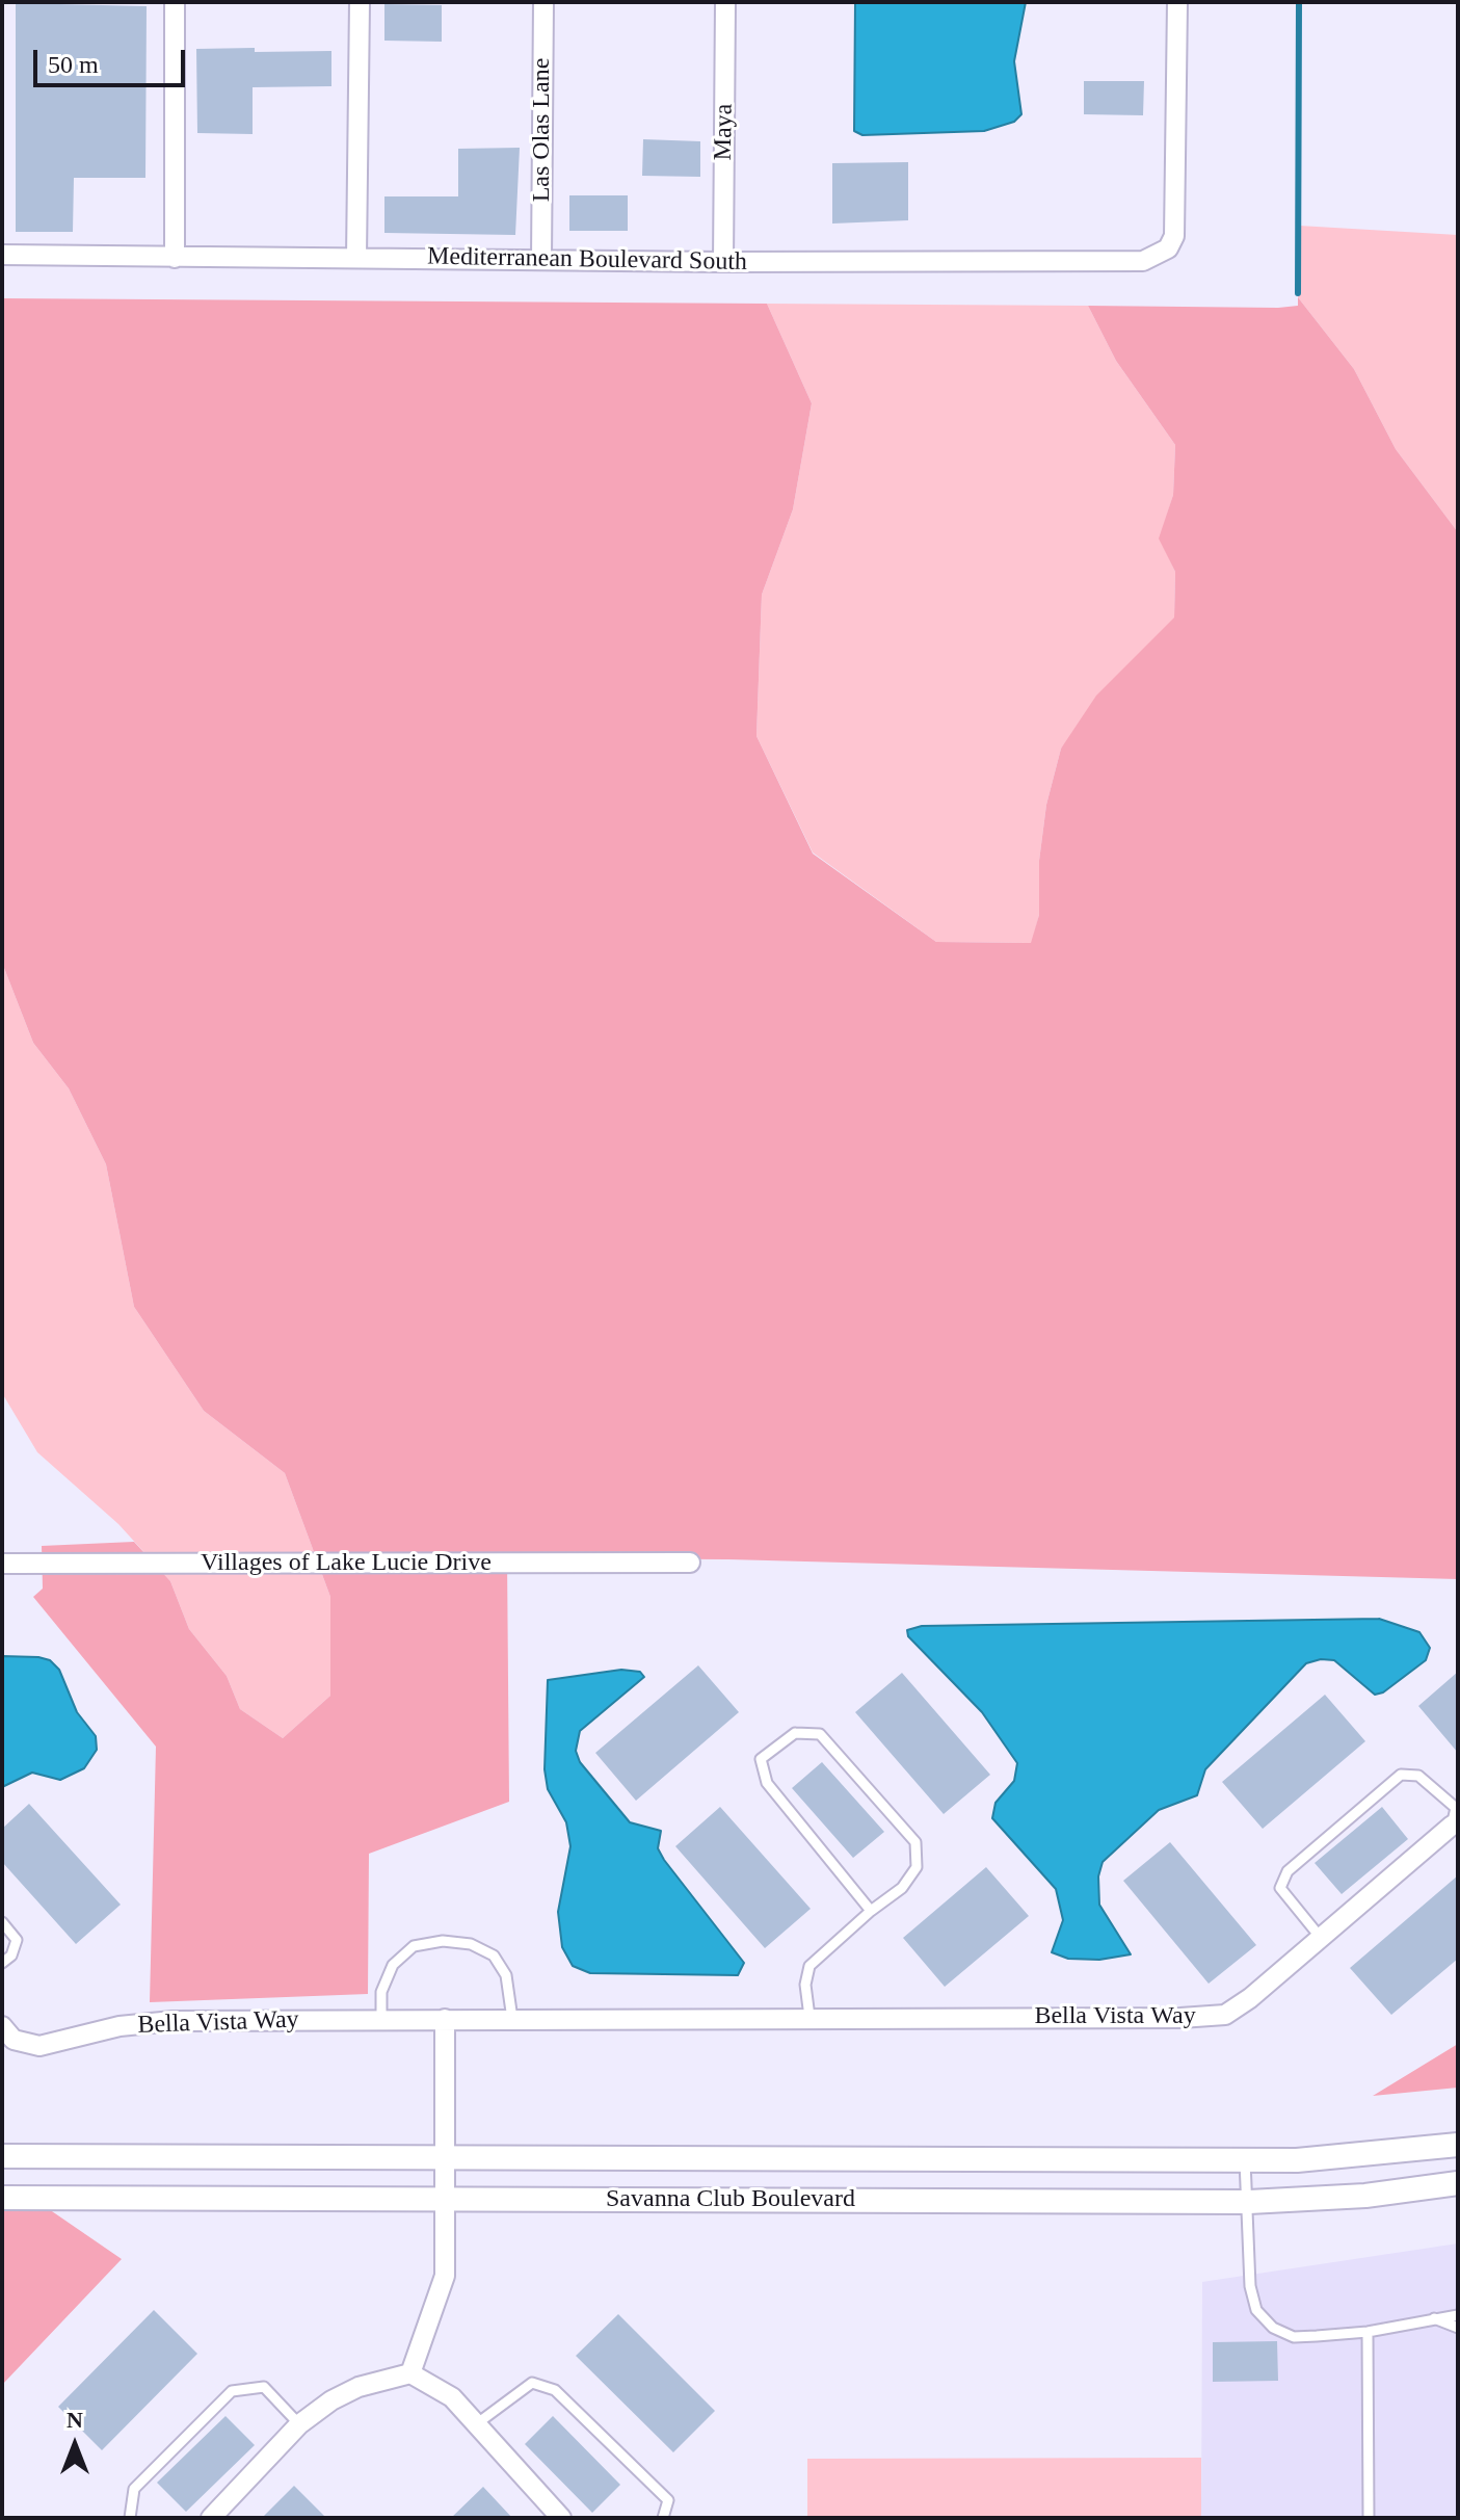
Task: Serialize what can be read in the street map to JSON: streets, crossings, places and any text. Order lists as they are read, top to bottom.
{
  "streets": {
    "street": [
      "Las Olas Lane",
      "Maya",
      "Mediterranean Boulevard South",
      "Villages of Lake Lucie Drive",
      "Bella Vista Way",
      "Savanna Club Boulevard"
    ]
  },
  "crossings": [
    ["Las Olas Lane", "Mediterranean Boulevard South"],
    ["Maya", "Mediterranean Boulevard South"]
  ],
  "scale_bar": "50 m",
  "north": "top"
}
